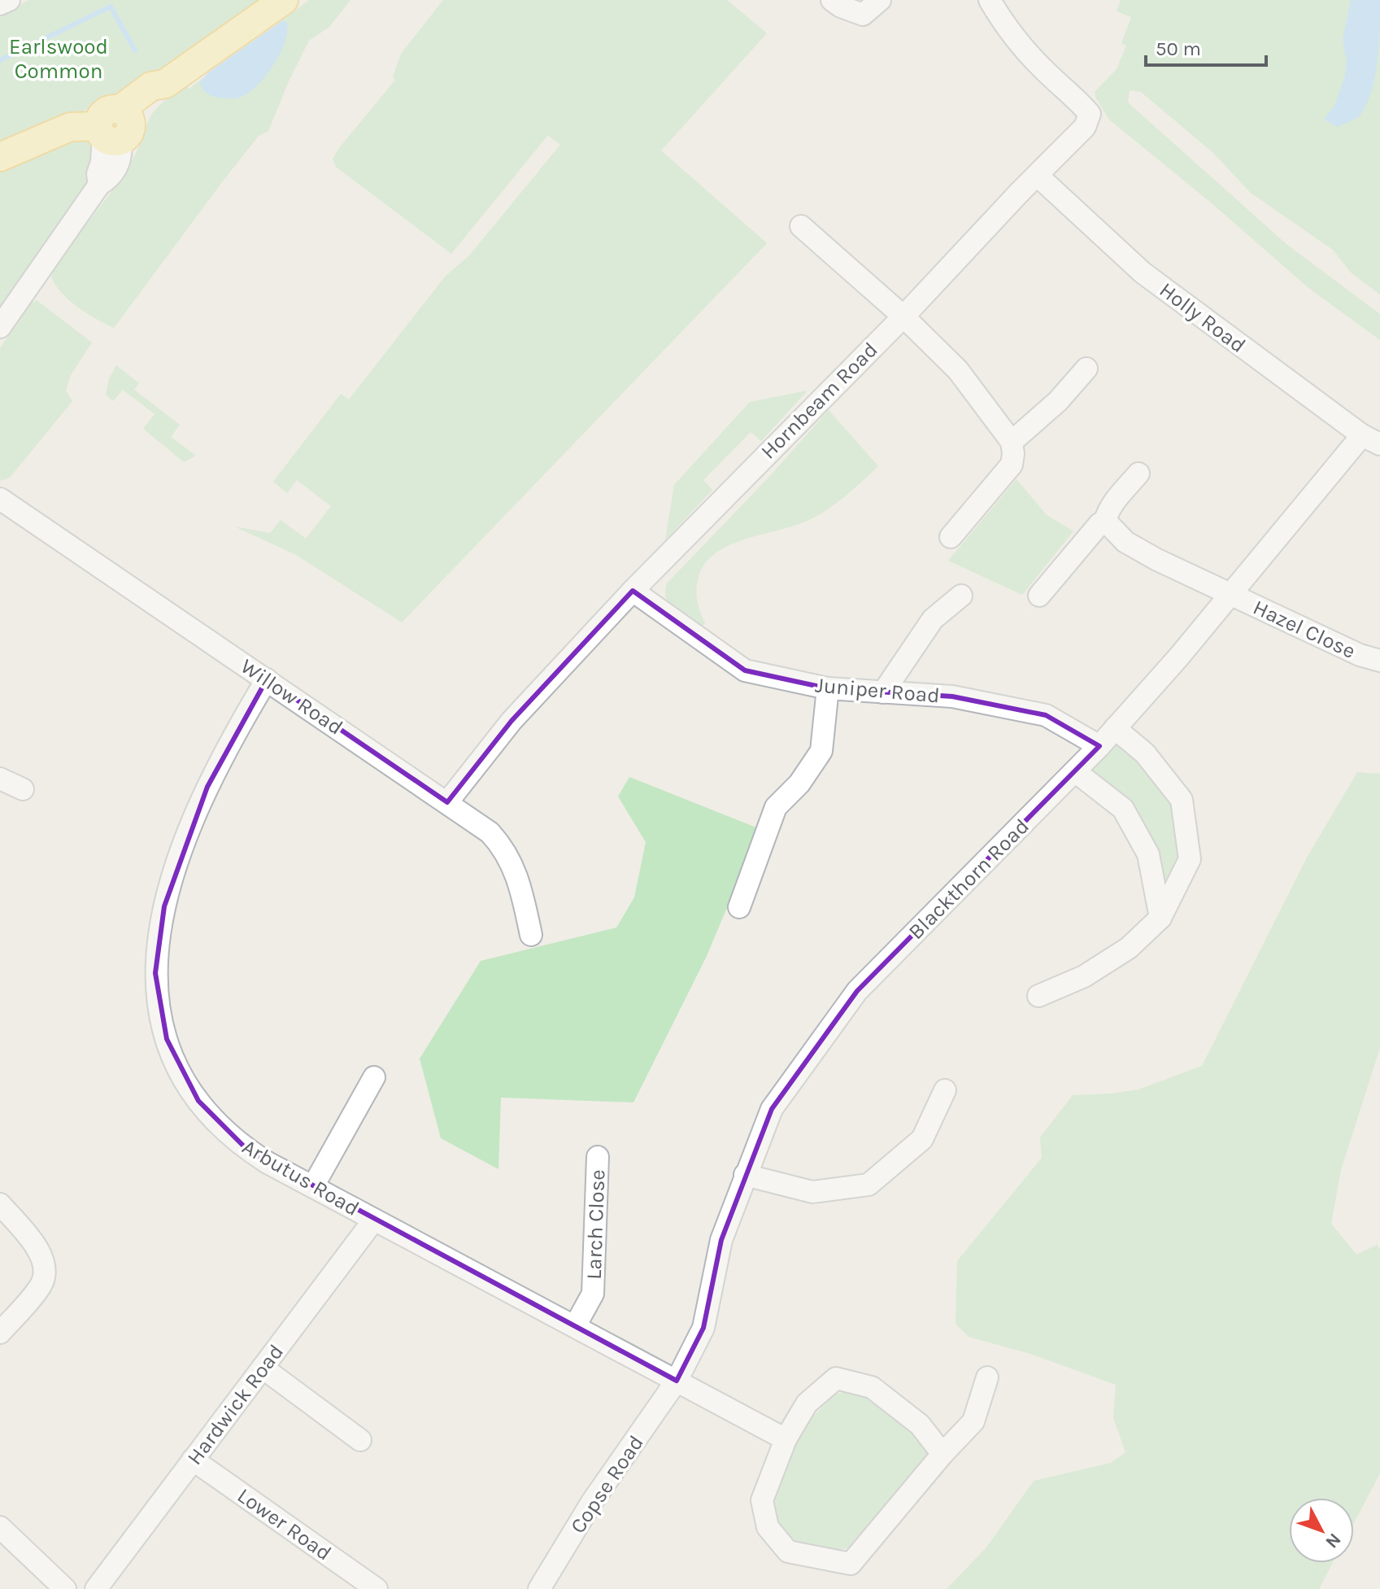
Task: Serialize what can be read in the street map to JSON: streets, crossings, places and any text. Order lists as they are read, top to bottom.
{
  "streets": {
    "street": [
      "Holly Road",
      "Hornbeam Road",
      "Hazel Close",
      "Juniper Road",
      "Willow Road",
      "Blackthorn Road",
      "Arbutus Road",
      "Larch Close",
      "Hardwick Road",
      "Copse Road",
      "Lower Road"
    ]
  },
  "crossings": [
    ["Holly Road", "Hornbeam Road"],
    ["Holly Road", "Blackthorn Road"],
    ["Hornbeam Road", "Juniper Road"],
    ["Hornbeam Road", "Willow Road"],
    ["Hazel Close", "Blackthorn Road"],
    ["Juniper Road", "Blackthorn Road"],
    ["Willow Road", "Arbutus Road"],
    ["Blackthorn Road", "Arbutus Road"],
    ["Blackthorn Road", "Copse Road"],
    ["Arbutus Road", "Larch Close"],
    ["Arbutus Road", "Hardwick Road"],
    ["Arbutus Road", "Copse Road"],
    ["Hardwick Road", "Lower Road"]
  ],
  "parks": ["Earlswood Common"],
  "scale_bar": "50 m",
  "north": "bottom right"
}
